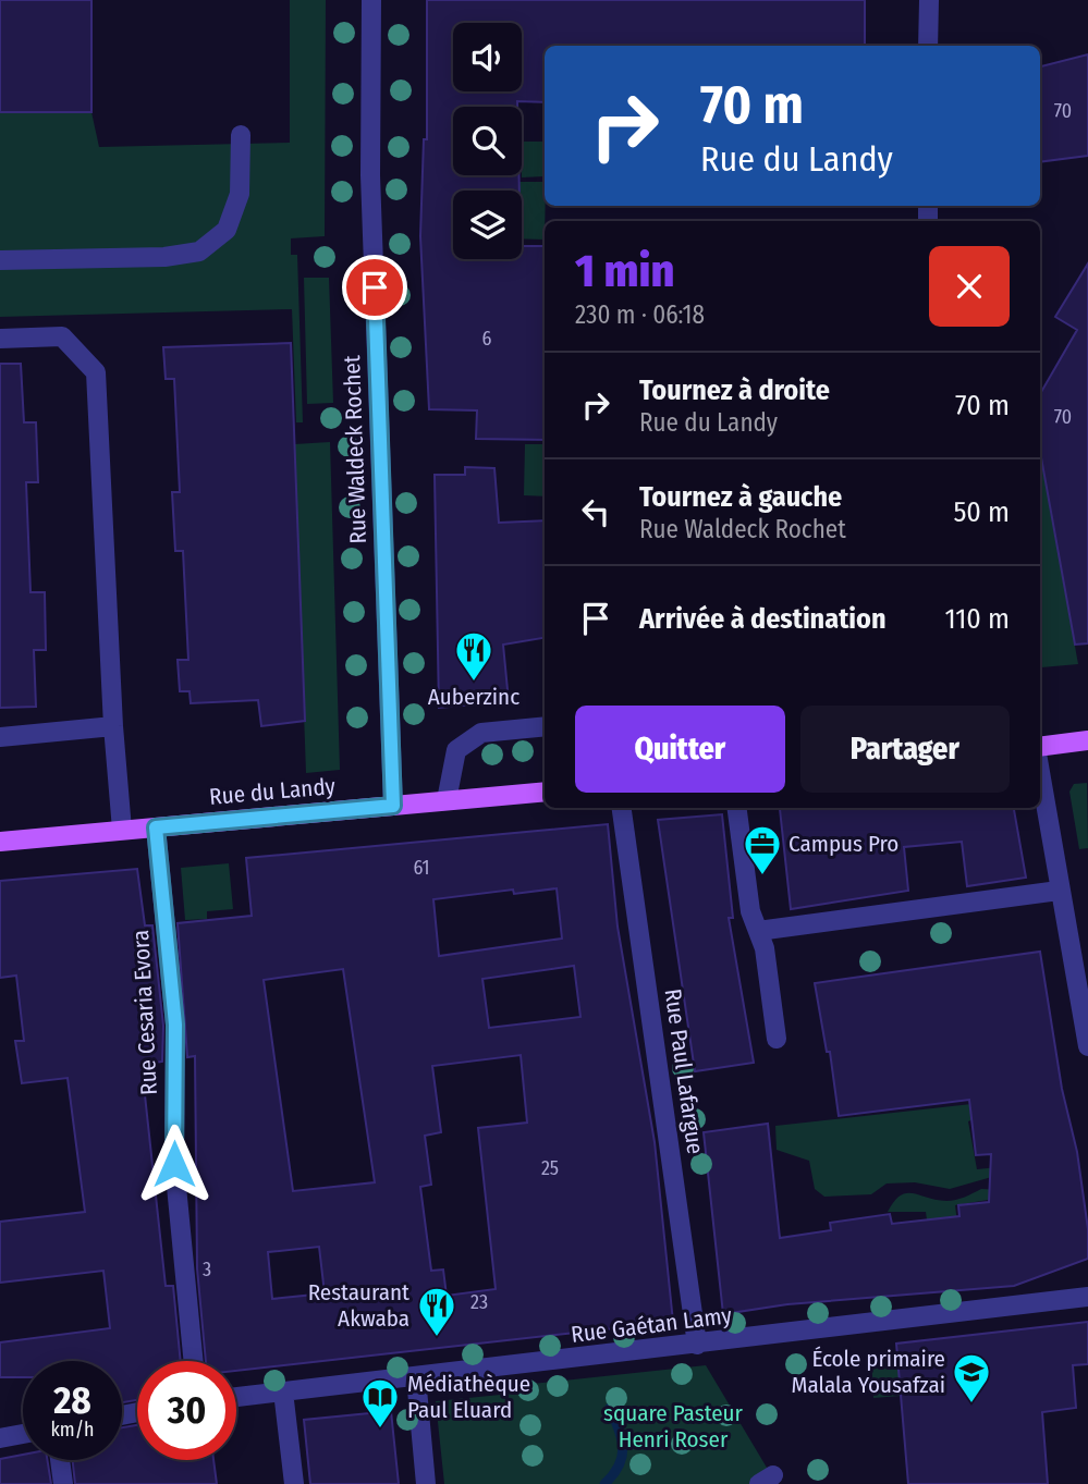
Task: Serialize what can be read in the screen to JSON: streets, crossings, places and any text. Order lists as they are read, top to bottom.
{
  "streets": {
    "main road": ["Rue du Landy"],
    "street": [
      "Rue Waldeck Rochet",
      "Rue Cesaria Evora",
      "Rue Paul Lafargue",
      "Rue Gaétan Lamy"
    ]
  },
  "crossings": [
    ["Rue Waldeck Rochet", "Rue du Landy"],
    ["Rue du Landy", "Rue Cesaria Evora"],
    ["Rue Paul Lafargue", "Rue Gaétan Lamy"]
  ],
  "parks": ["square Pasteur Henri Roser"],
  "places": {
    "restaurant": ["Auberzinc", "Restaurant Akwaba"],
    "office": ["Campus Pro"],
    "school or university": ["École primaire Malala Yousafzai"],
    "library": ["Médiathèque Paul Eluard"]
  },
  "house_numbers": [
    "70",
    "6",
    "70",
    "61",
    "25",
    "3",
    "23"
  ],
  "page": {
    "turn": ["70 m", "Rue du Landy"],
    "heading": ["1 min", "230 m · 06:18"],
    "list": [
      {
        "name": "Tournez à droite",
        "note": "Rue du Landy",
        "value": "70 m"
      },
      {
        "name": "Tournez à gauche",
        "note": "Rue Waldeck Rochet",
        "value": "50 m"
      },
      {
        "name": "Arrivée à destination",
        "value": "110 m"
      }
    ],
    "buttons": ["Quitter", "Partager"],
    "speed": "28 km/h",
    "limit": "30"
  }
}
